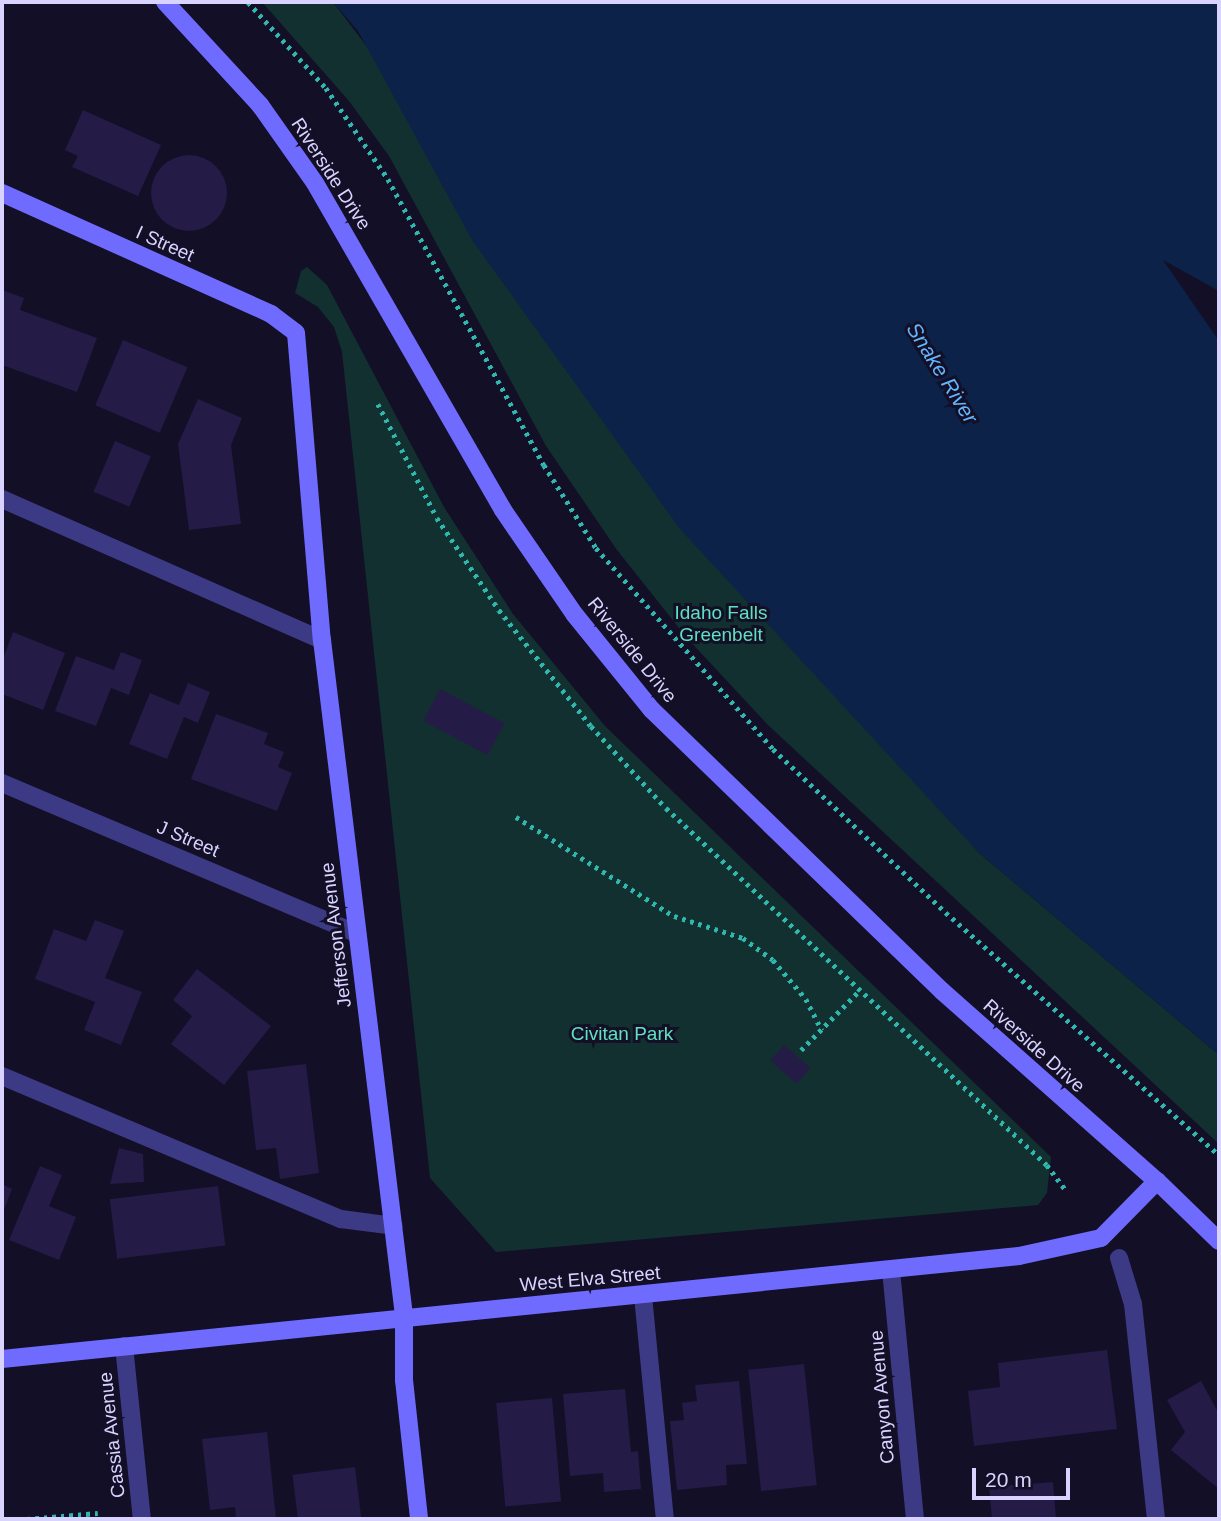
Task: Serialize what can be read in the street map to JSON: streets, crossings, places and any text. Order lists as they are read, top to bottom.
{
  "streets": {
    "street": [
      "Riverside Drive",
      "I Street",
      "J Street",
      "Jefferson Avenue",
      "West Elva Street",
      "Canyon Avenue",
      "Cassia Avenue"
    ]
  },
  "crossings": [
    ["Riverside Drive", "West Elva Street"],
    ["I Street", "Jefferson Avenue"],
    ["J Street", "Jefferson Avenue"],
    ["Jefferson Avenue", "West Elva Street"],
    ["West Elva Street", "Canyon Avenue"],
    ["West Elva Street", "Cassia Avenue"]
  ],
  "water": ["Snake River"],
  "parks": ["Idaho Falls Greenbelt", "Civitan Park"],
  "scale_bar": "20 m"
}
